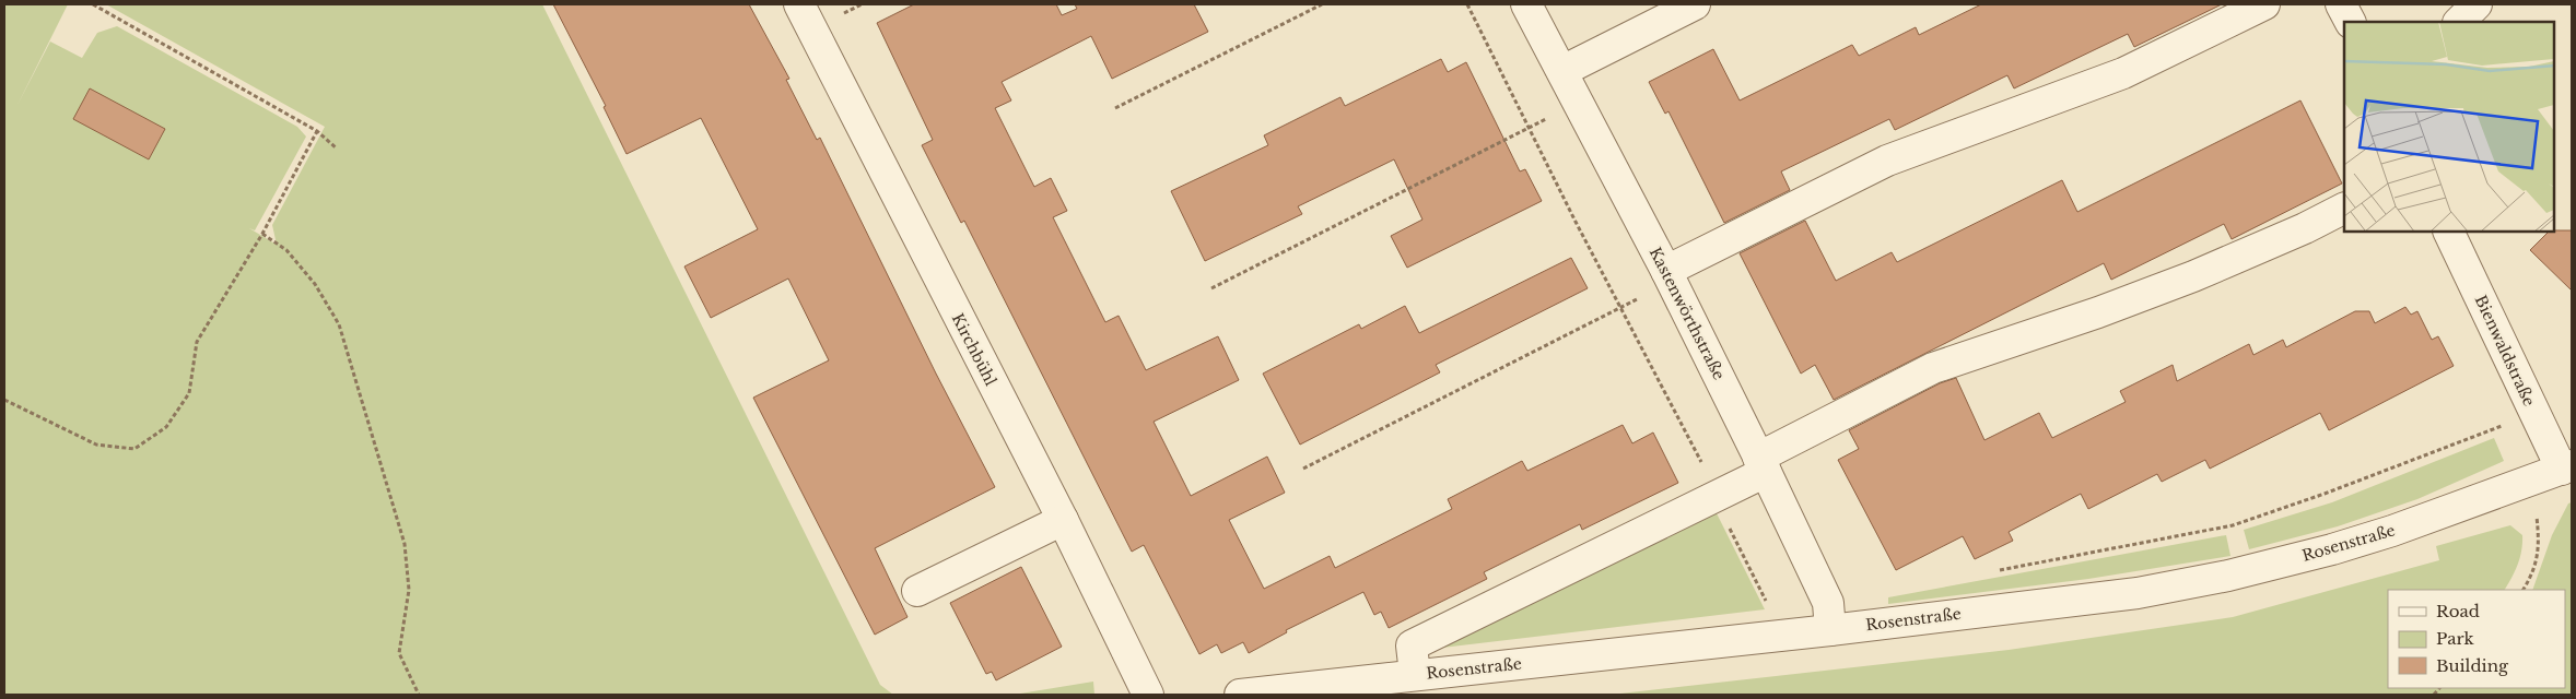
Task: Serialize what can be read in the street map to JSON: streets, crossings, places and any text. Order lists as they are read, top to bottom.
{
  "streets": {
    "street": [
      "Kastenwörthstraße",
      "Kirchbühl",
      "Bienwaldstraße",
      "Rosenstraße"
    ]
  },
  "crossings": [
    ["Kastenwörthstraße", "Rosenstraße"],
    ["Bienwaldstraße", "Rosenstraße"]
  ],
  "legend": ["Road", "Park", "Building"]
}
